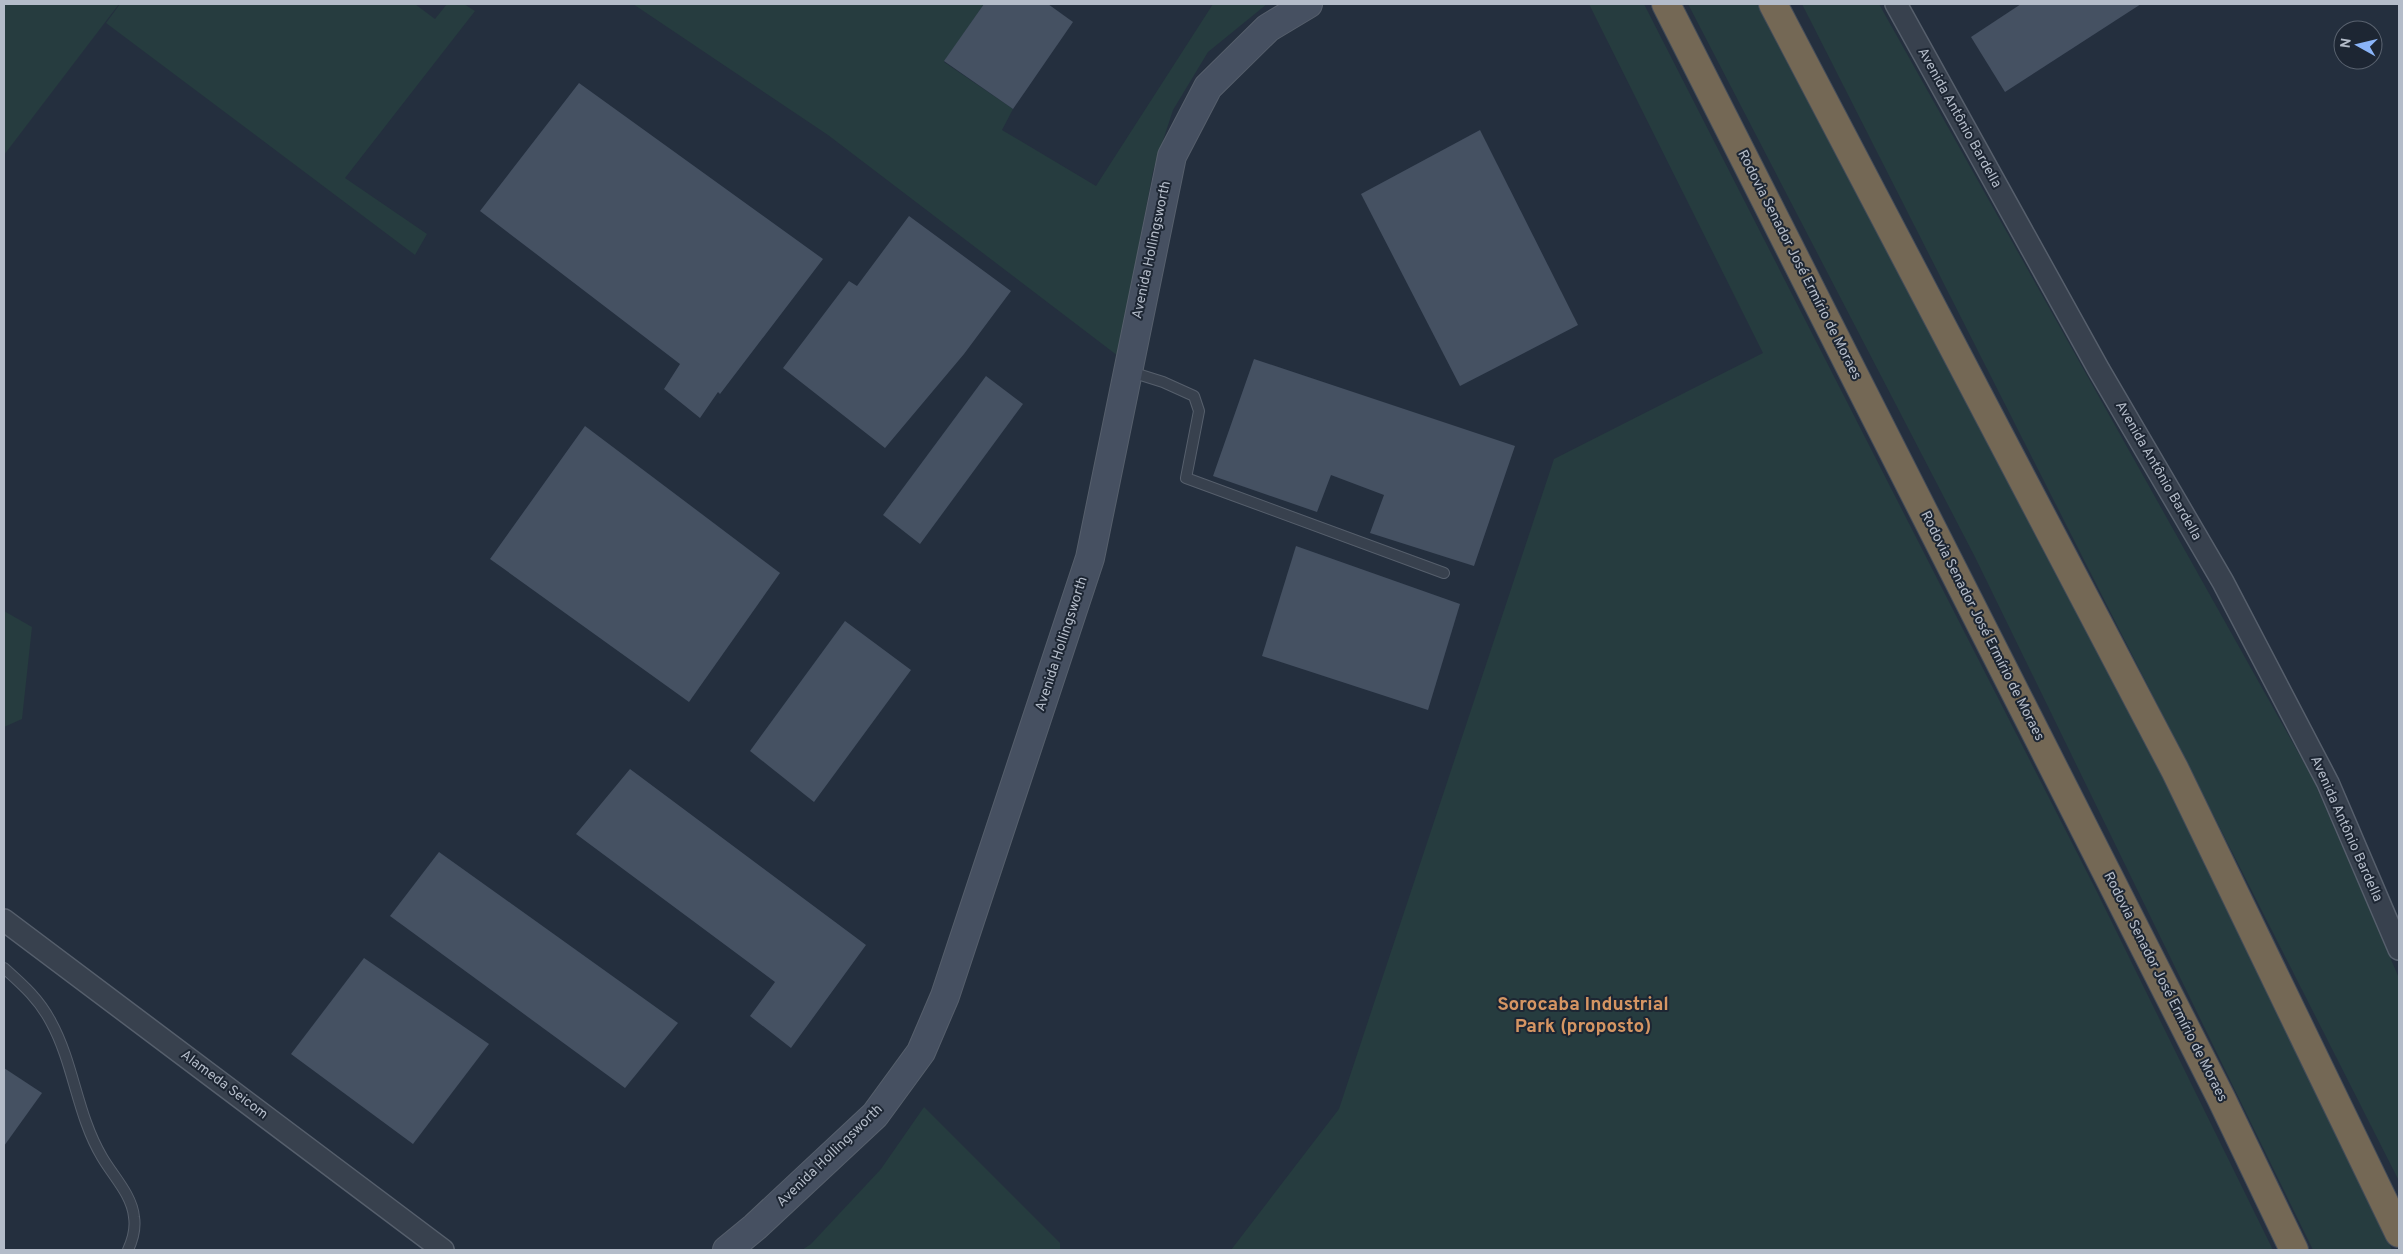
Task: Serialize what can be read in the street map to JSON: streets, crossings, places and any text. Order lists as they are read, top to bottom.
{
  "streets": {
    "highway": ["Rodovia Senador José Ermírio de Moraes"],
    "main road": ["Avenida Hollingsworth"],
    "street": ["Avenida Antônio Bardella", "Alameda Seicom"]
  },
  "districts": ["Sorocaba Industrial Park (proposto)"],
  "north": "left"
}
